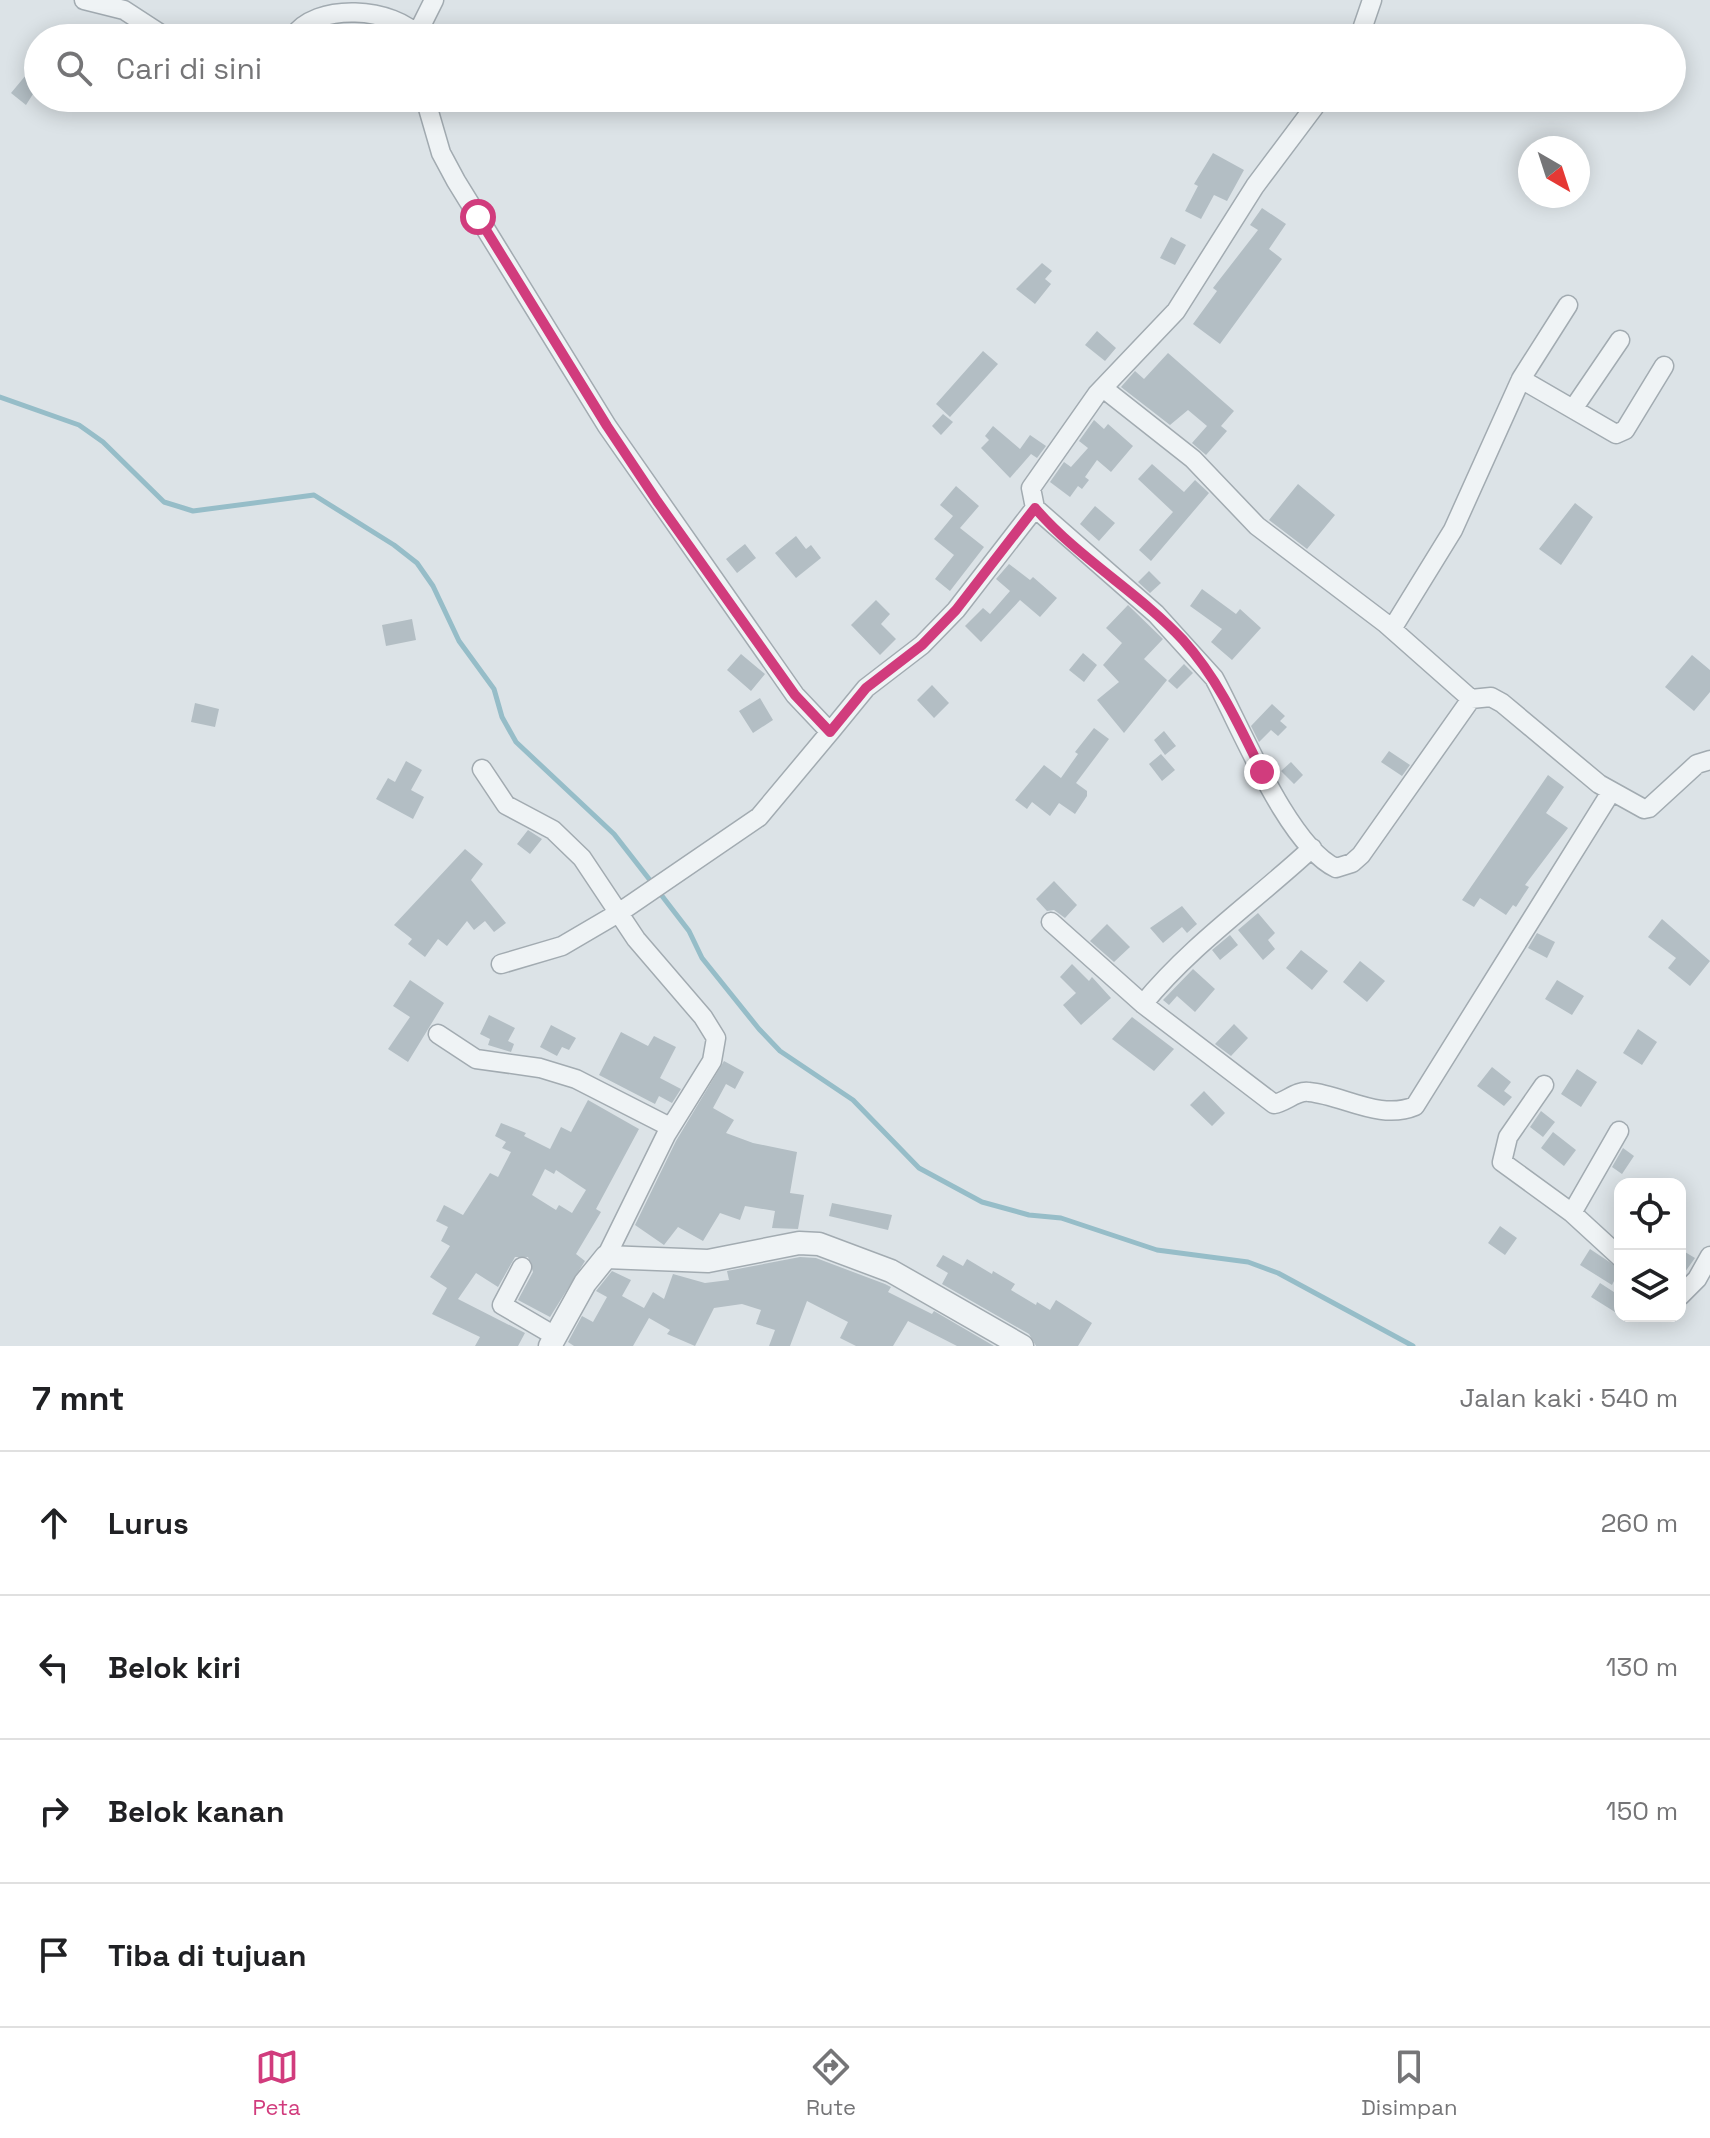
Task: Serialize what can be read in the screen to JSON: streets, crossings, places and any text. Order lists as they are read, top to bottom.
{
  "north": "bottom right",
  "page": {
    "search": "Cari di sini",
    "heading": ["7 mnt", "Jalan kaki · 540 m"],
    "list": [
      ["Lurus", "260 m"],
      ["Belok kiri", "130 m"],
      ["Belok kanan", "150 m"],
      "Tiba di tujuan"
    ],
    "nav": ["Peta", "Rute", "Disimpan"]
  }
}
